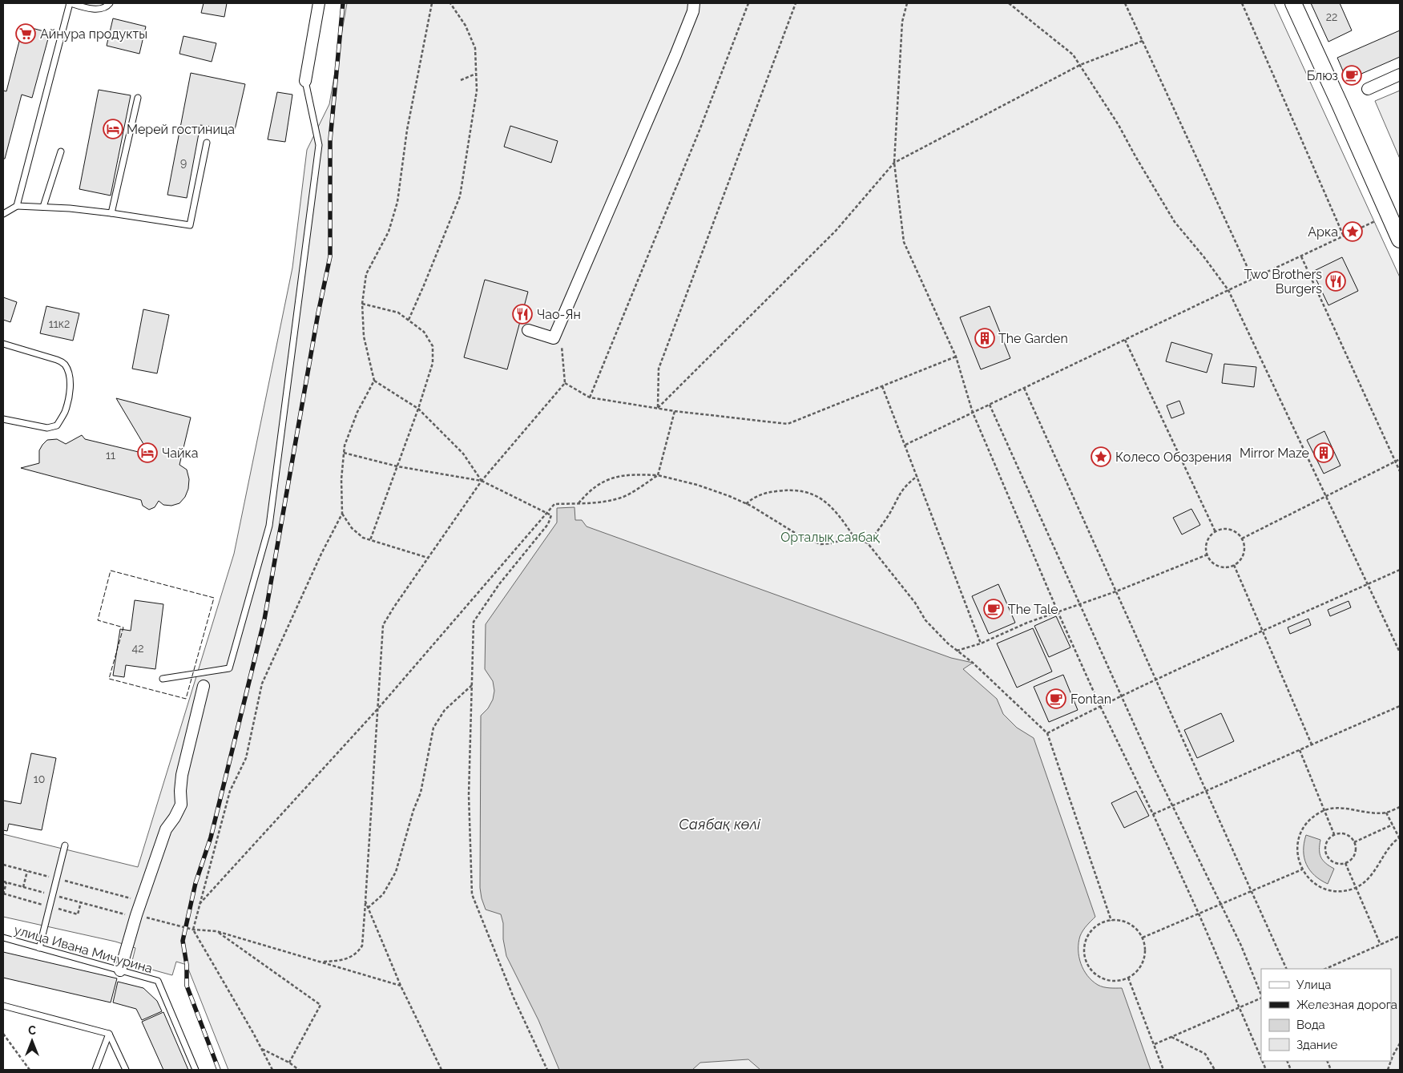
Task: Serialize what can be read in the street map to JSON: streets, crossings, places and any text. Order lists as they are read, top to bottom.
{
  "streets": {
    "lane": ["улица Ивана Мичурина"]
  },
  "water": ["Саябақ көлі"],
  "parks": ["Орталық саябақ"],
  "places": {
    "supermarket": ["Айнура продукты"],
    "cafe": ["Блюз", "The Tale", "Fontan"],
    "hotel": ["Мерей гостиница", "Чайка"],
    "place": ["Арка", "Колесо Обозрения"],
    "restaurant": ["Two Brothers Burgers", "Чао-Ян"],
    "building": ["The Garden", "Mirror Maze"]
  },
  "house_numbers": [
    "22",
    "9",
    "11к2",
    "11",
    "42",
    "10"
  ],
  "legend": [
    "Улица",
    "Железная дорога",
    "Вода",
    "Здание"
  ],
  "north": "top"
}
